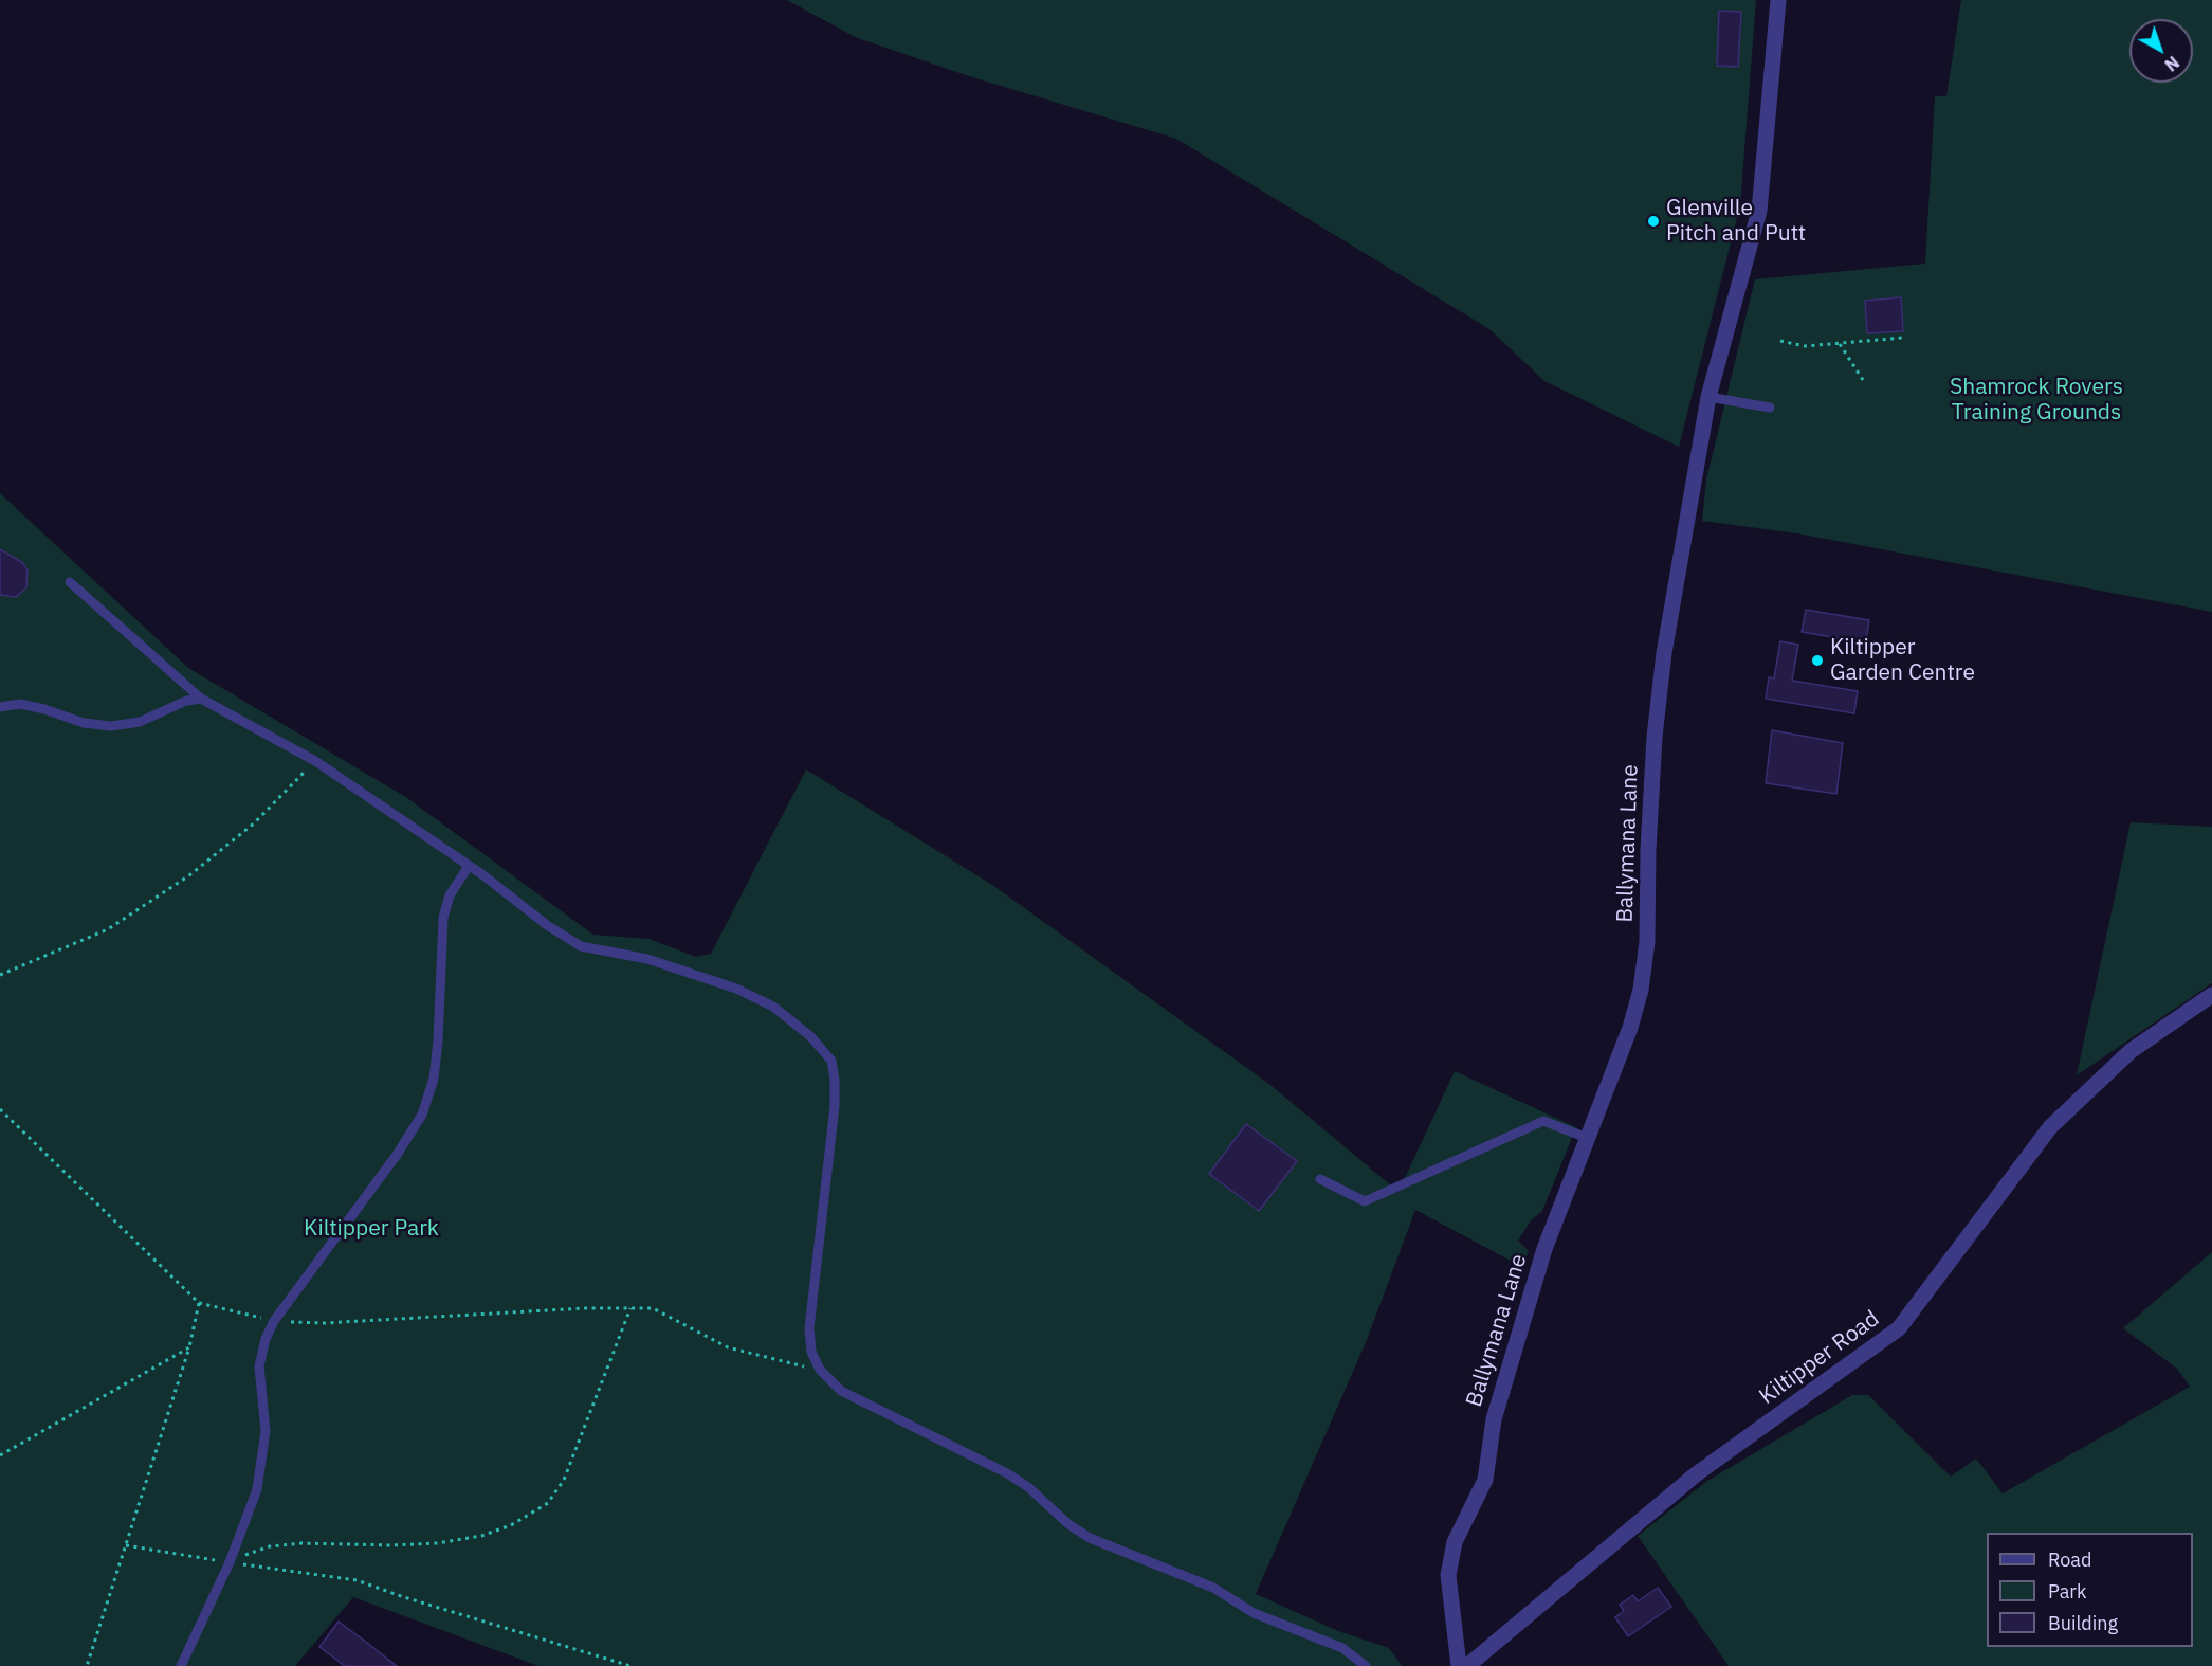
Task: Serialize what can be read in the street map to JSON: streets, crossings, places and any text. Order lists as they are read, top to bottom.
{
  "streets": {
    "street": ["Ballymana Lane", "Kiltipper Road"]
  },
  "parks": ["Shamrock Rovers Training Grounds", "Kiltipper Park"],
  "places": ["Glenville Pitch and Putt", "Kiltipper Garden Centre"],
  "legend": ["Road", "Park", "Building"],
  "north": "bottom right"
}
